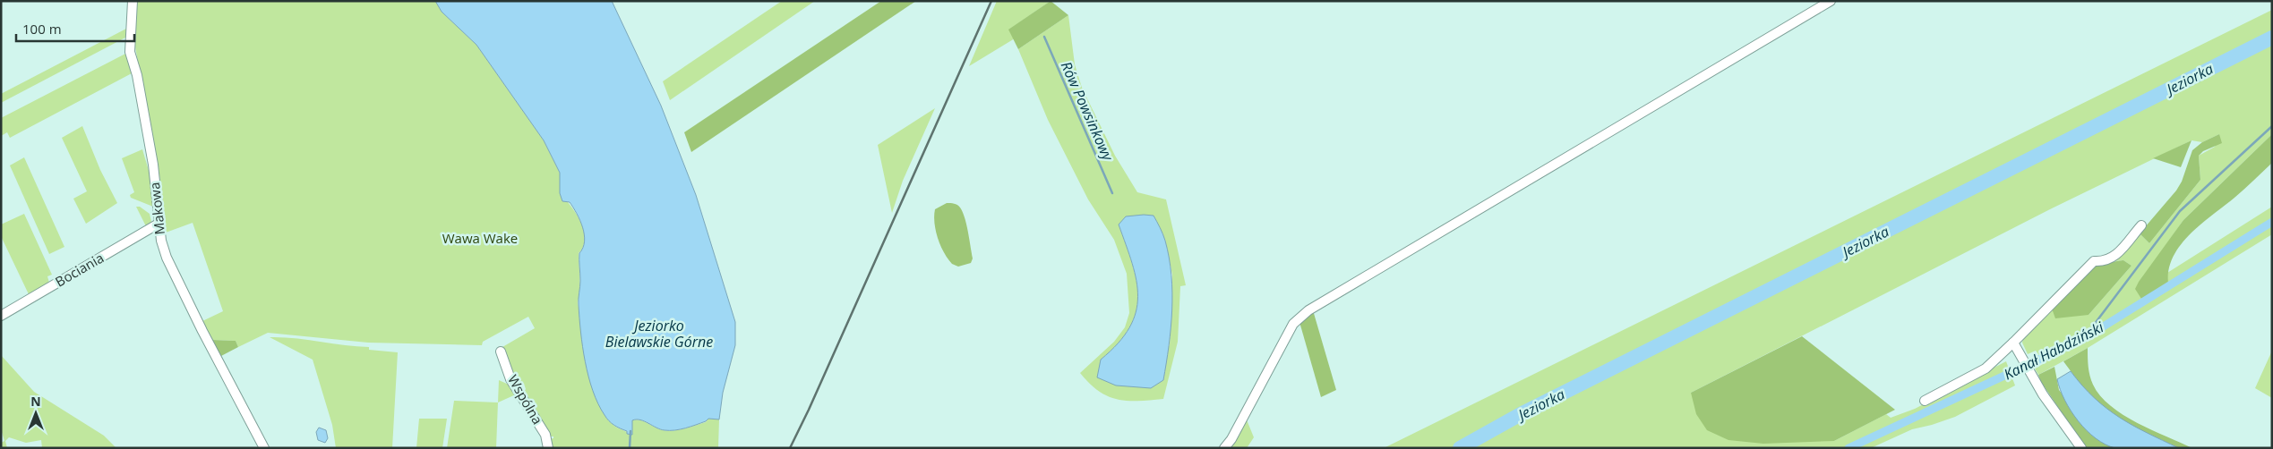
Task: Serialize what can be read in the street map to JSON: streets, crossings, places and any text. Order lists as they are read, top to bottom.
{
  "streets": {
    "street": ["Makowa", "Bociania", "Wspólna"]
  },
  "crossings": [
    ["Makowa", "Bociania"]
  ],
  "water": [
    "Jeziorka",
    "Rów Powsinkowy",
    "Jeziorko Bielawskie Górne",
    "Kanał Habdziński"
  ],
  "parks": ["Wawa Wake"],
  "scale_bar": "100 m",
  "north": "top"
}
